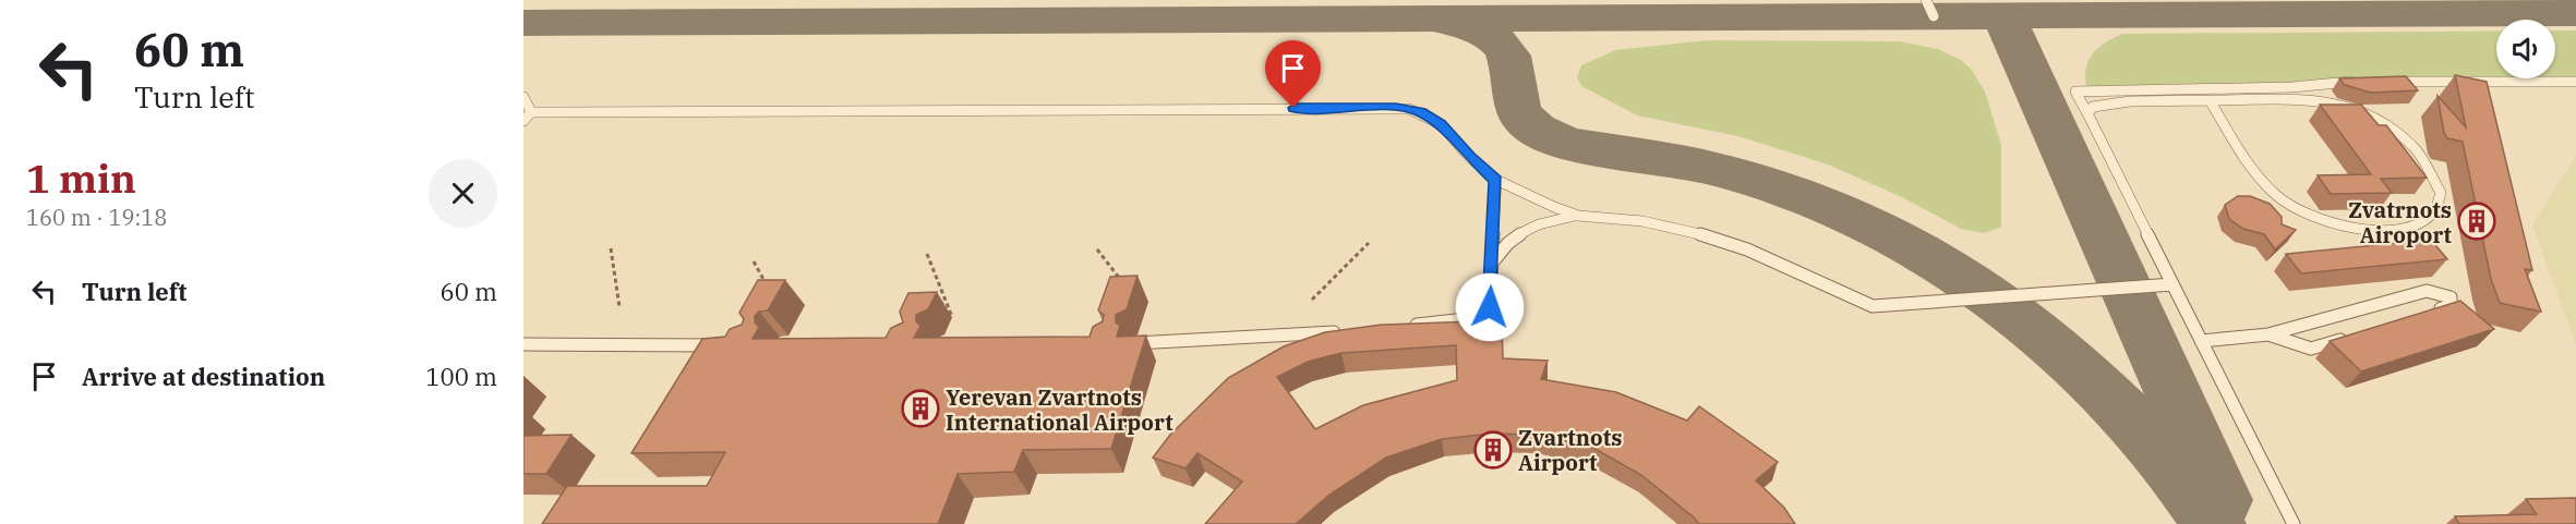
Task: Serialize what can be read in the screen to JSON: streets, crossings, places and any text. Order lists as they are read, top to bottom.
{
  "places": {
    "building": ["Zvatrnots Airoport", "Yerevan Zvartnots International Airport", "Zvartnots Airport"]
  },
  "page": {
    "turn": ["60 m", "Turn left"],
    "heading": ["1 min", "160 m · 19:18"],
    "list": [
      {
        "name": "Turn left",
        "value": "60 m"
      },
      {
        "name": "Arrive at destination",
        "value": "100 m"
      }
    ]
  }
}
